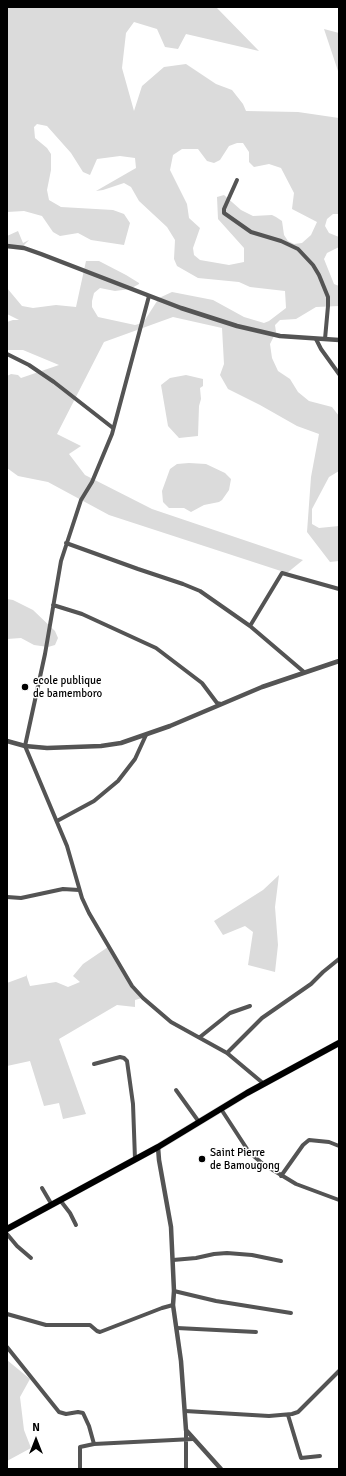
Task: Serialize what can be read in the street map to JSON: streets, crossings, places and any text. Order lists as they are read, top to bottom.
{
  "places": ["ecole publique de bamemboro", "Saint Pierre de Bamougong"],
  "north": "top"
}
